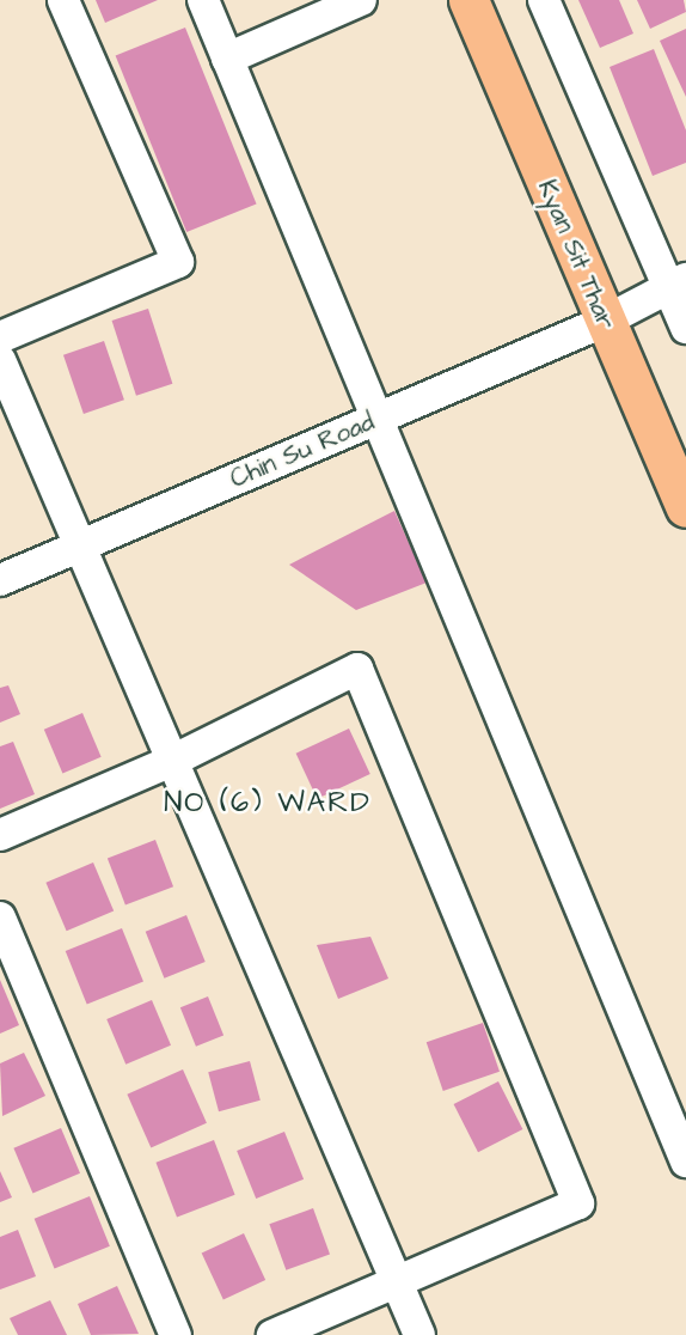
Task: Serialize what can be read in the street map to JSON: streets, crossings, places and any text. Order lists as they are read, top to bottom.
{
  "streets": {
    "main road": ["Kyan Sit Thar"],
    "street": ["Chin Su Road"]
  },
  "crossings": [
    ["Kyan Sit Thar", "Chin Su Road"]
  ],
  "districts": ["NO (6) WARD"]
}
